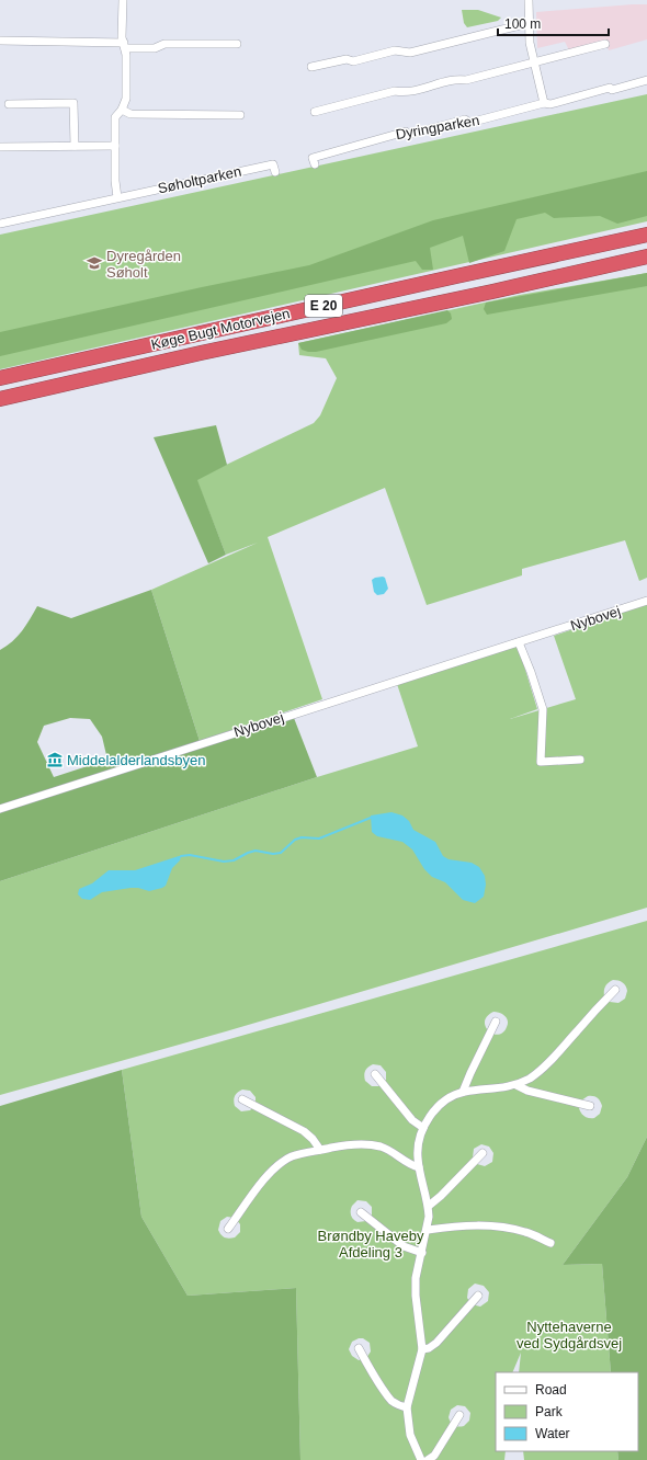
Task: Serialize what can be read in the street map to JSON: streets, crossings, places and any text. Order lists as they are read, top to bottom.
{
  "streets": {
    "highway": ["E 20", "Køge Bugt Motorvejen"],
    "street": ["Dyringparken", "Søholtparken", "Nybovej"]
  },
  "parks": ["Brøndby Haveby Afdeling 3", "Nyttehaverne ved Sydgårdsvej"],
  "places": {
    "school or university": ["Dyregården Søholt"],
    "museum": ["Middelalderlandsbyen"]
  },
  "legend": ["Road", "Park", "Water"],
  "scale_bar": "100 m"
}
